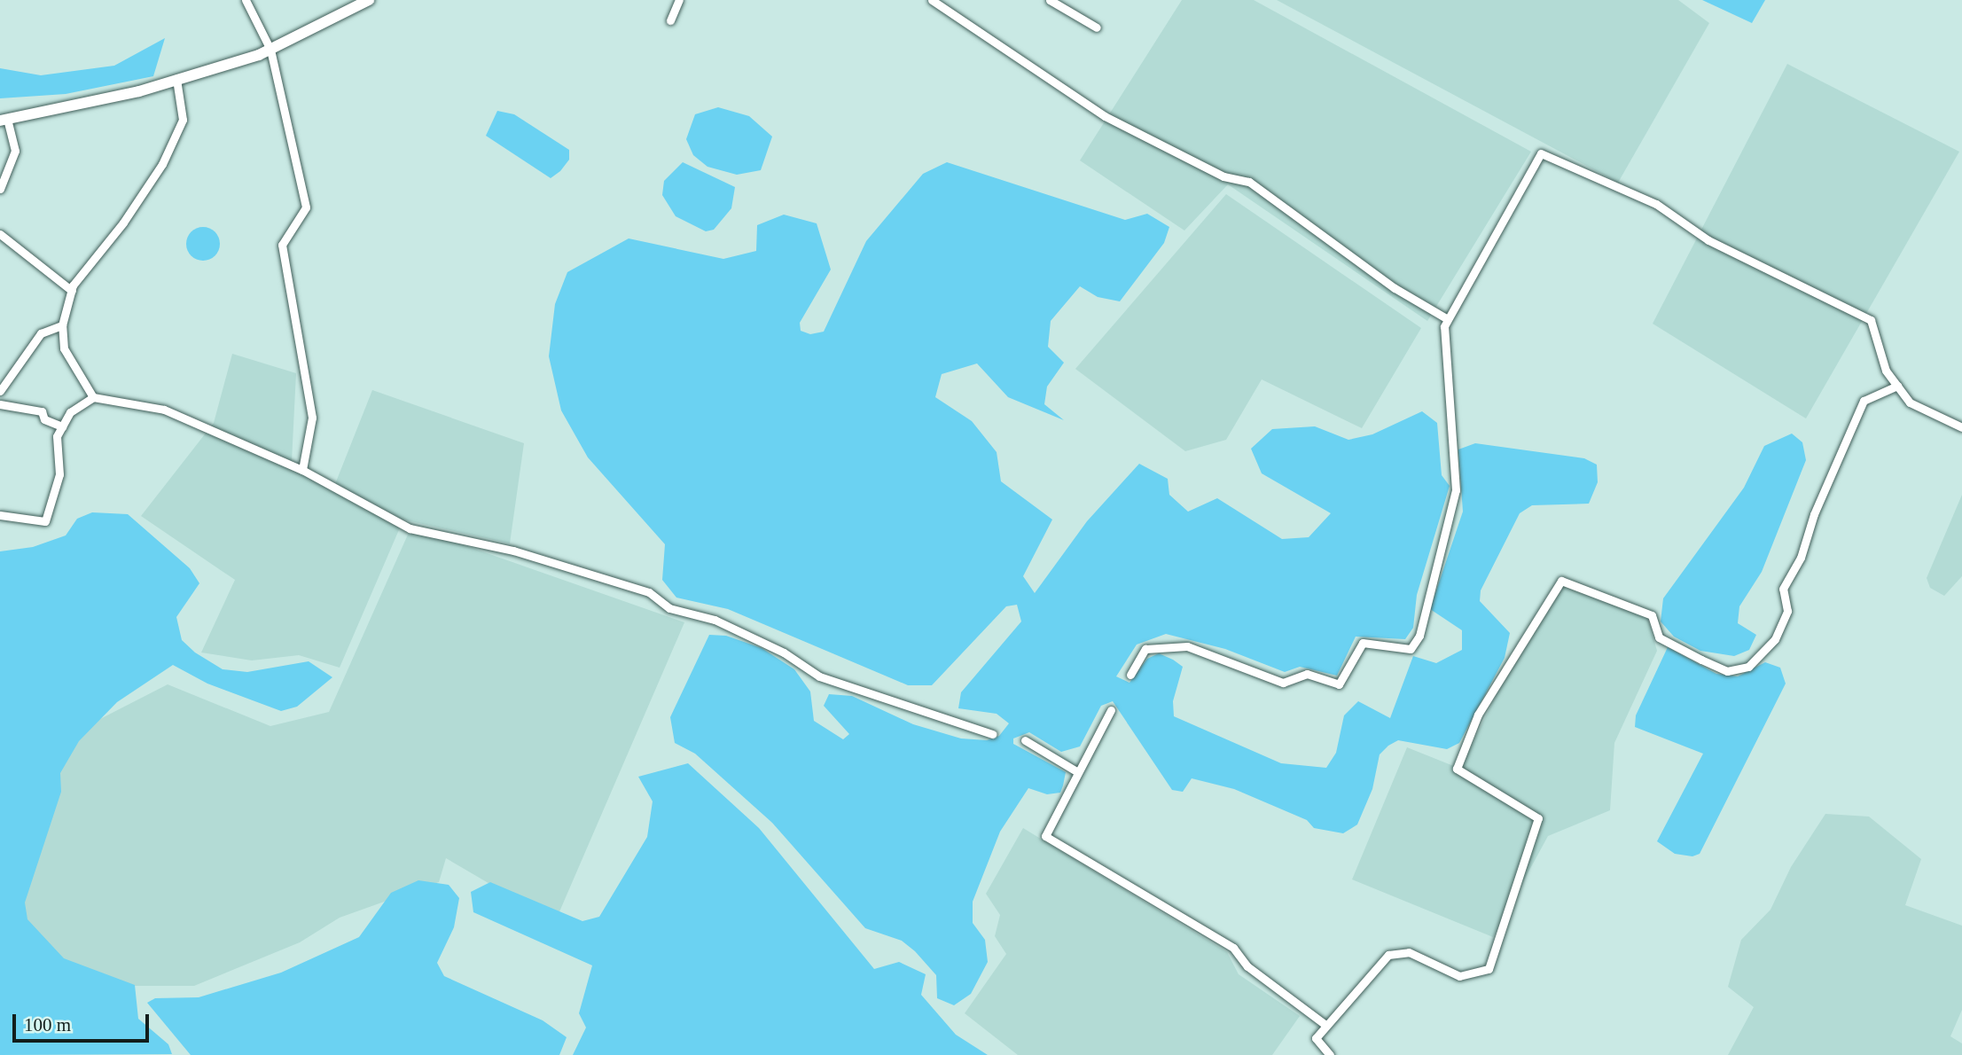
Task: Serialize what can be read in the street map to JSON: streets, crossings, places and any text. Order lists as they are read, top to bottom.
{
  "scale_bar": "100 m"
}
